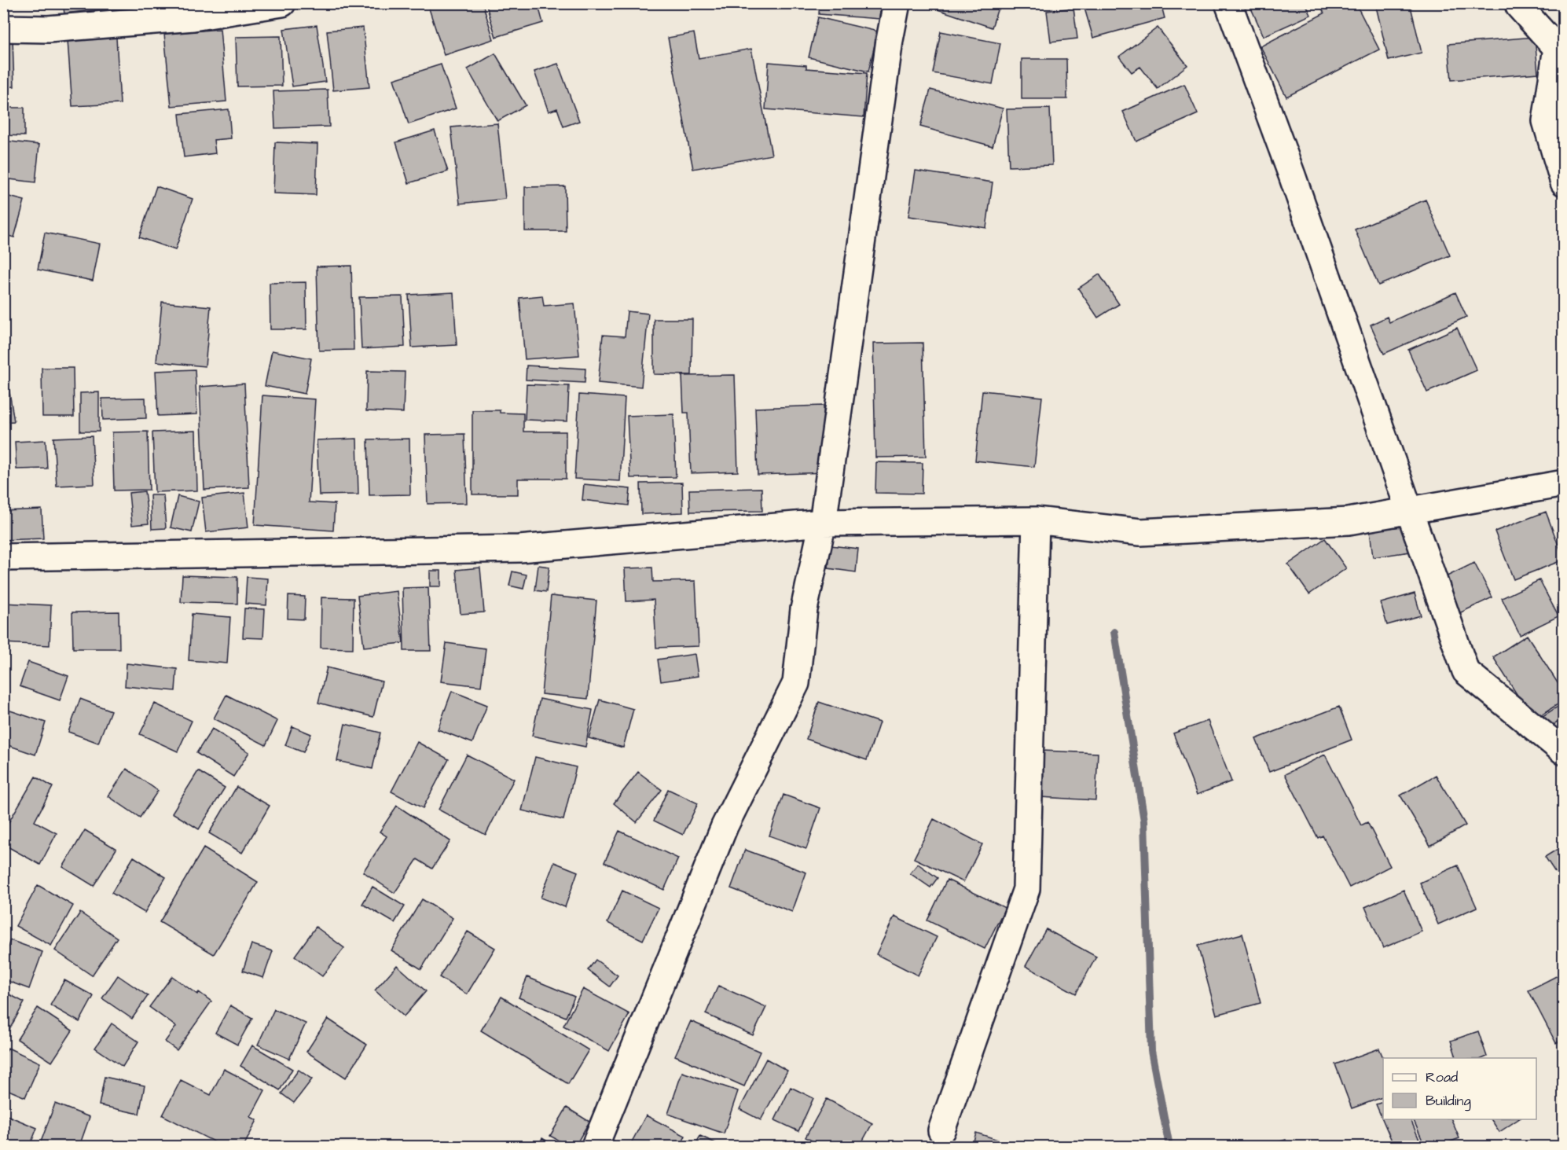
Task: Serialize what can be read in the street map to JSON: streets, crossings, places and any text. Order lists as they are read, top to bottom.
{
  "legend": ["Road", "Building"]
}
